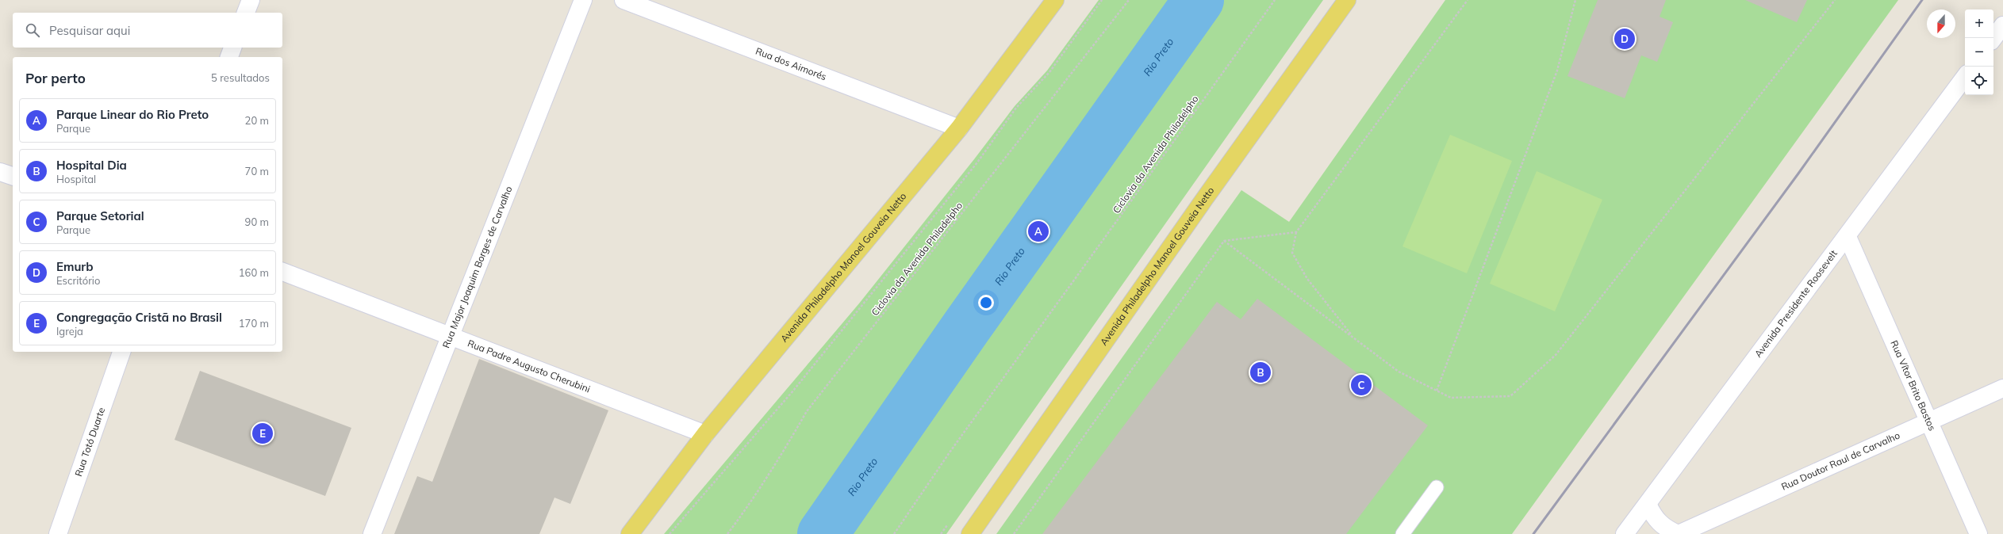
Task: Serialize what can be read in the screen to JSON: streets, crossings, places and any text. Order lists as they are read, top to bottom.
{
  "streets": {
    "main road": ["Avenida Philadelpho Manoel Gouveia Netto"],
    "street": [
      "Rua dos Aimorés",
      "Rua Major Joaquim Borges de Carvalho",
      "Avenida Presidente Roosevelt",
      "Rua Padre Augusto Cherubini",
      "Rua Vítor Brito Bastos",
      "Rua Totó Duarte",
      "Rua Doutor Raul de Carvalho"
    ],
    "path": ["Ciclovia da Avenida Philadelpho"]
  },
  "crossings": [
    ["Rua dos Aimorés", "Avenida Philadelpho Manoel Gouveia Netto"],
    ["Avenida Philadelpho Manoel Gouveia Netto", "Rua Padre Augusto Cherubini"],
    ["Rua Major Joaquim Borges de Carvalho", "Rua Padre Augusto Cherubini"],
    ["Avenida Presidente Roosevelt", "Rua Vítor Brito Bastos"],
    ["Rua Vítor Brito Bastos", "Rua Doutor Raul de Carvalho"]
  ],
  "water": ["Rio Preto"],
  "north": "bottom",
  "page": {
    "map_buttons": ["+", "−"],
    "search": "Pesquisar aqui",
    "pins": [
      "D",
      "A",
      "B",
      "C",
      "E"
    ],
    "heading": ["Por perto", "5 resultados"],
    "list": [
      {
        "mark": "A",
        "name": "Parque Linear do Rio Preto",
        "note": "Parque",
        "value": "20 m"
      },
      {
        "mark": "B",
        "name": "Hospital Dia",
        "note": "Hospital",
        "value": "70 m"
      },
      {
        "mark": "C",
        "name": "Parque Setorial",
        "note": "Parque",
        "value": "90 m"
      },
      {
        "mark": "D",
        "name": "Emurb",
        "note": "Escritório",
        "value": "160 m"
      },
      {
        "mark": "E",
        "name": "Congregação Cristã no Brasil",
        "note": "Igreja",
        "value": "170 m"
      }
    ]
  }
}
